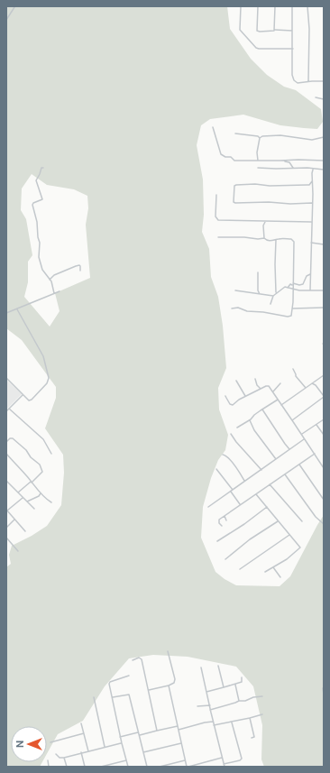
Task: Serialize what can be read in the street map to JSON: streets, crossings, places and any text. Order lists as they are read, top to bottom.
{
  "north": "left"
}
